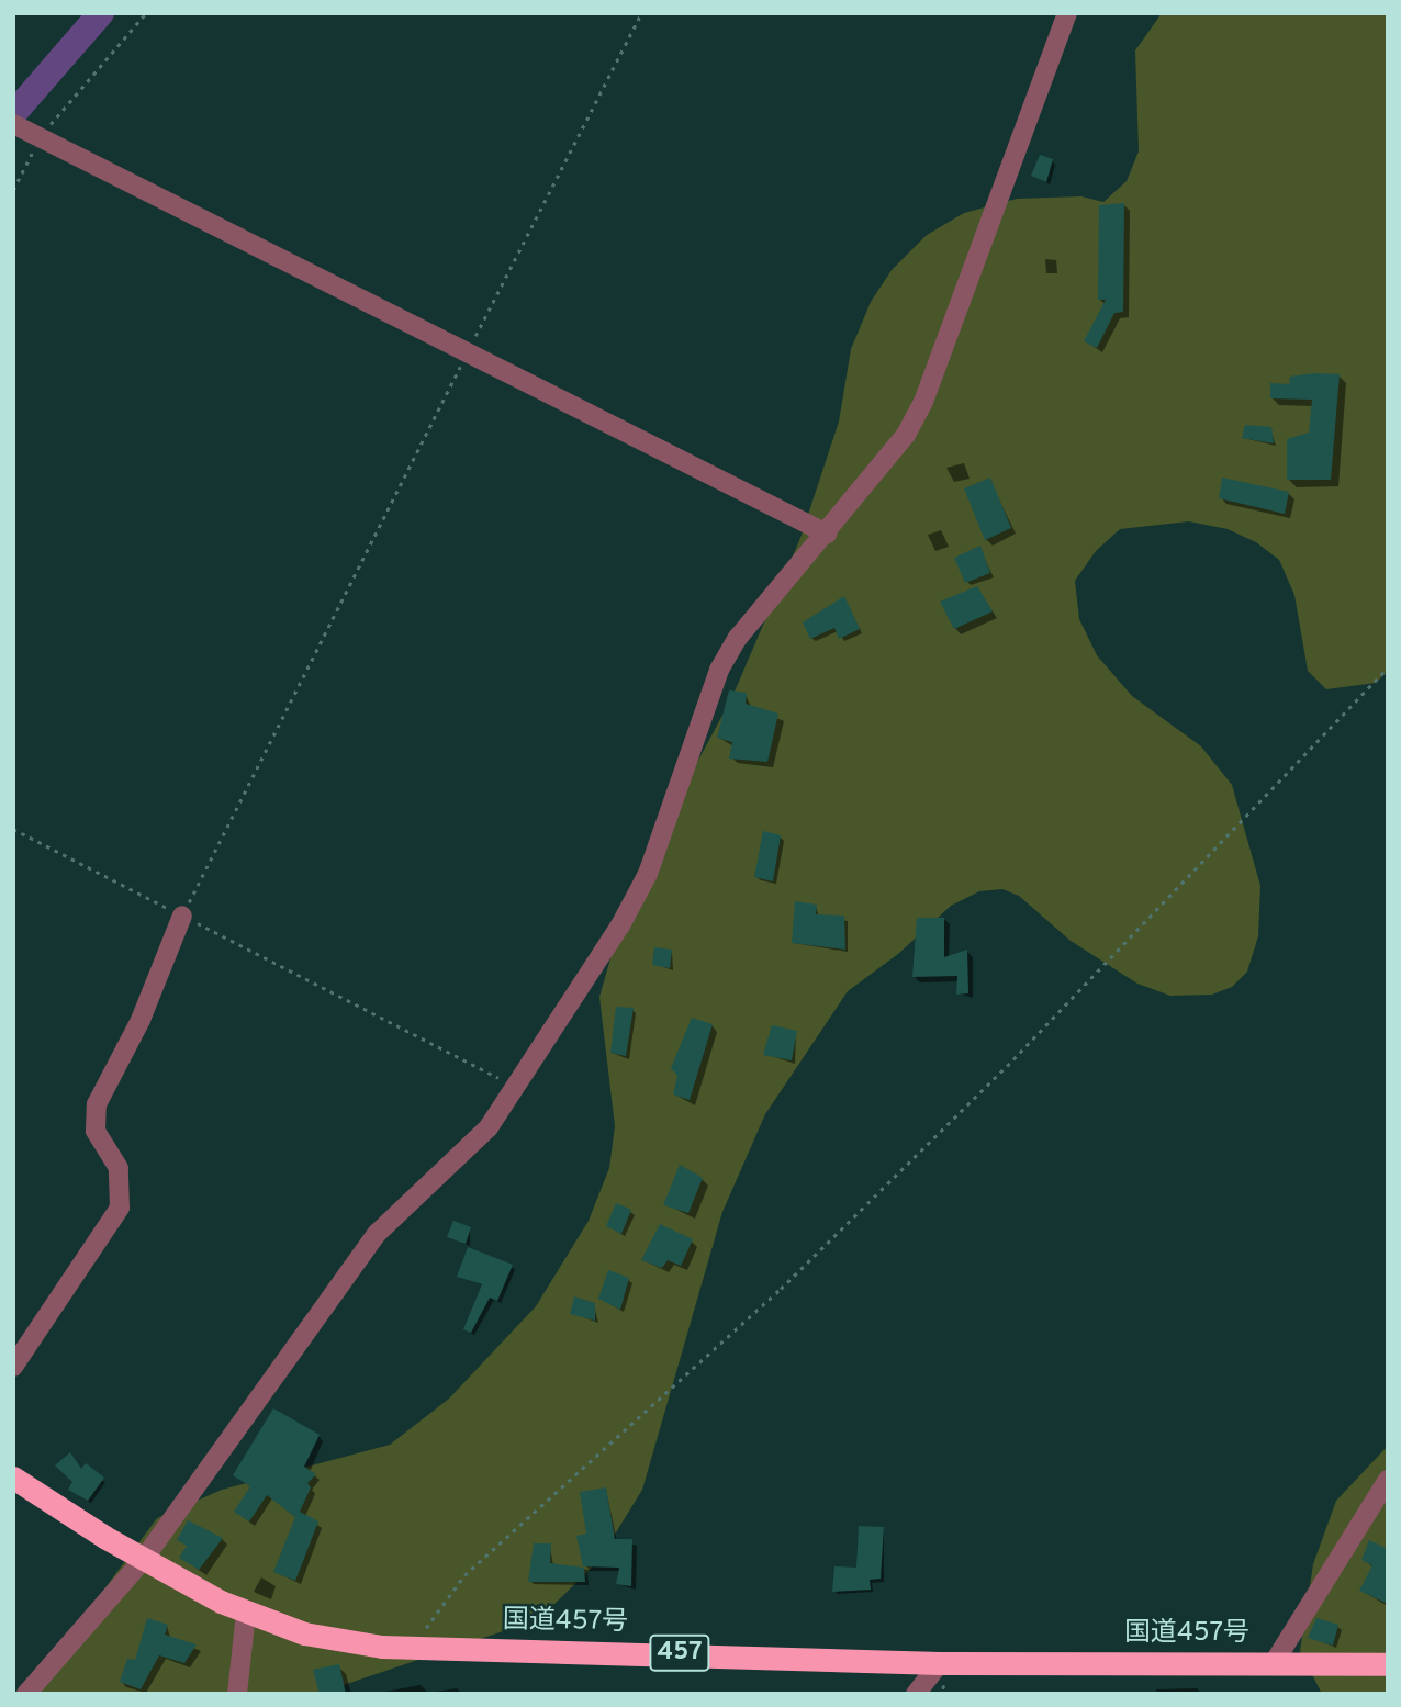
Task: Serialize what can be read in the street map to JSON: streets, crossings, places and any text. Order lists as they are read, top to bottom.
{
  "streets": {
    "highway": ["国道457号", "457"]
  }
}
